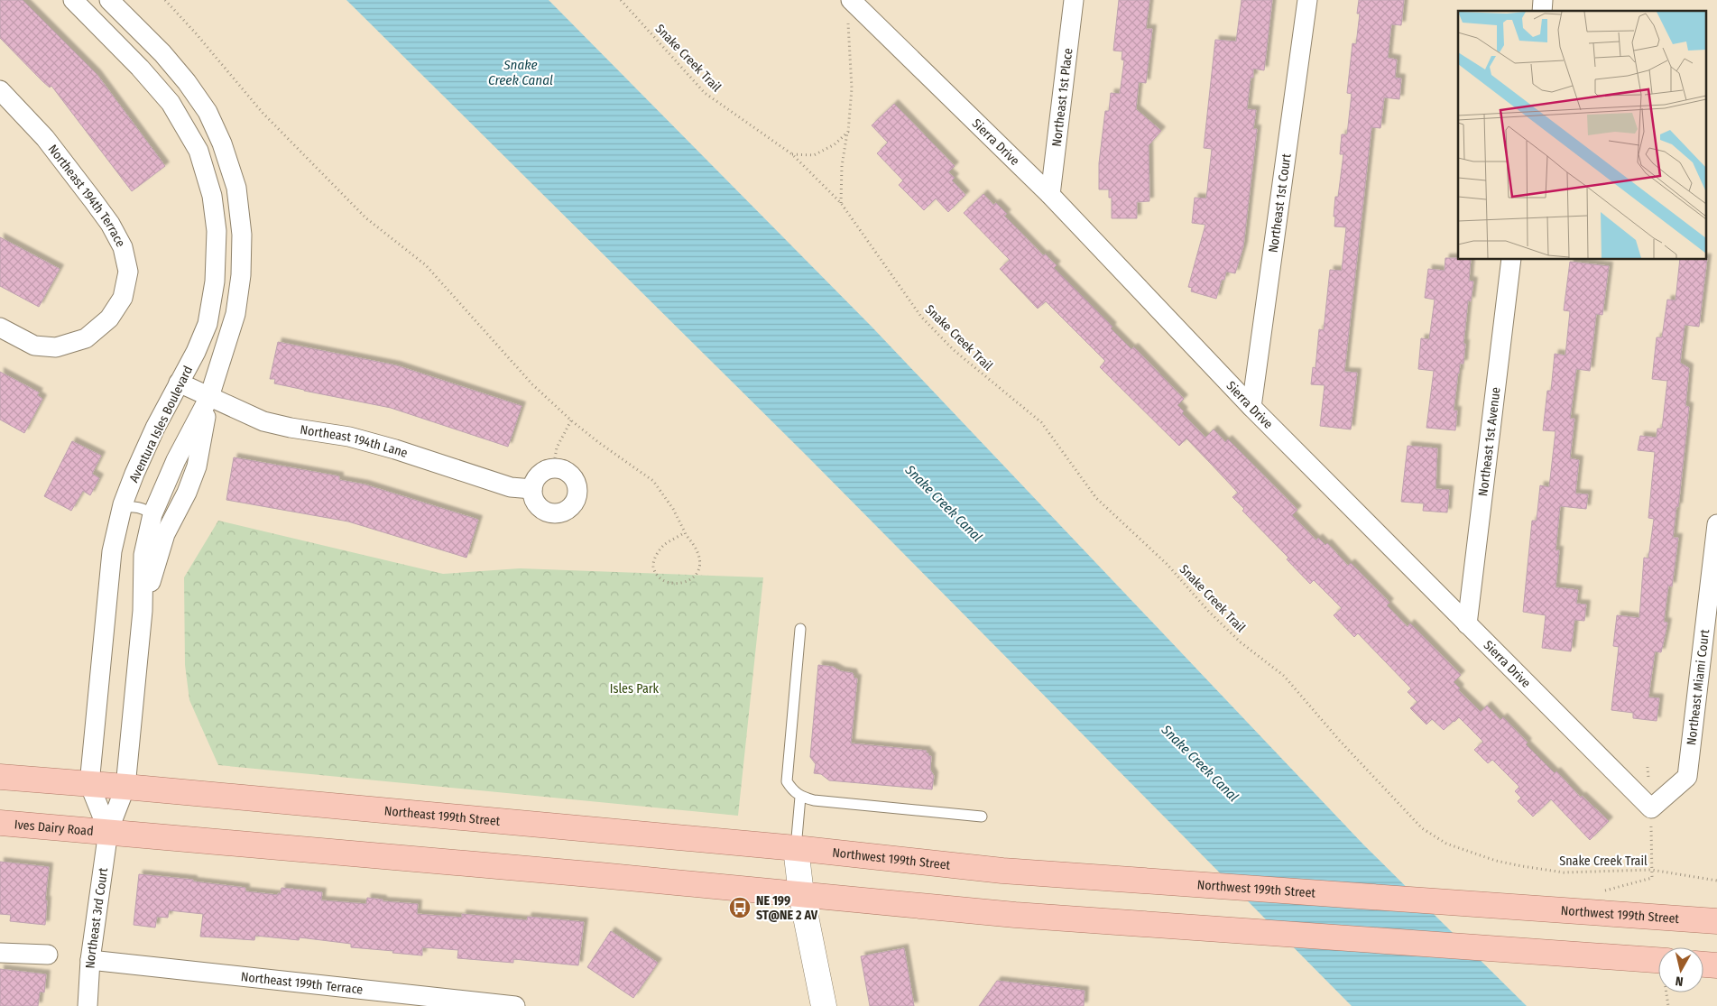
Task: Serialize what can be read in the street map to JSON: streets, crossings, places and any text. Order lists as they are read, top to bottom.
{
  "streets": {
    "main road": ["Northeast 199th Street", "Ives Dairy Road", "Northwest 199th Street"],
    "street": [
      "Northeast 1st Place",
      "Sierra Drive",
      "Northeast 194th Terrace",
      "Northeast 1st Court",
      "Aventura Isles Boulevard",
      "Northeast 194th Lane",
      "Northeast 1st Avenue",
      "Northeast Miami Court",
      "Northeast 3rd Court",
      "Northeast 199th Terrace"
    ],
    "path": ["Snake Creek Trail"]
  },
  "crossings": [
    ["Northeast 1st Place", "Sierra Drive"],
    ["Sierra Drive", "Northeast 1st Court"],
    ["Sierra Drive", "Northeast 1st Avenue"],
    ["Sierra Drive", "Northeast Miami Court"],
    ["Aventura Isles Boulevard", "Northeast 194th Lane"],
    ["Aventura Isles Boulevard", "Northeast 199th Street"],
    ["Aventura Isles Boulevard", "Ives Dairy Road"],
    ["Aventura Isles Boulevard", "Northeast 3rd Court"],
    ["Northeast 199th Street", "Northwest 199th Street"],
    ["Ives Dairy Road", "Northeast 3rd Court"],
    ["Northeast 3rd Court", "Northeast 199th Terrace"]
  ],
  "water": ["Snake Creek Canal"],
  "parks": ["Isles Park"],
  "places": {
    "bus stop": ["NE 199 ST@NE 2 AV"]
  },
  "north": "bottom"
}
